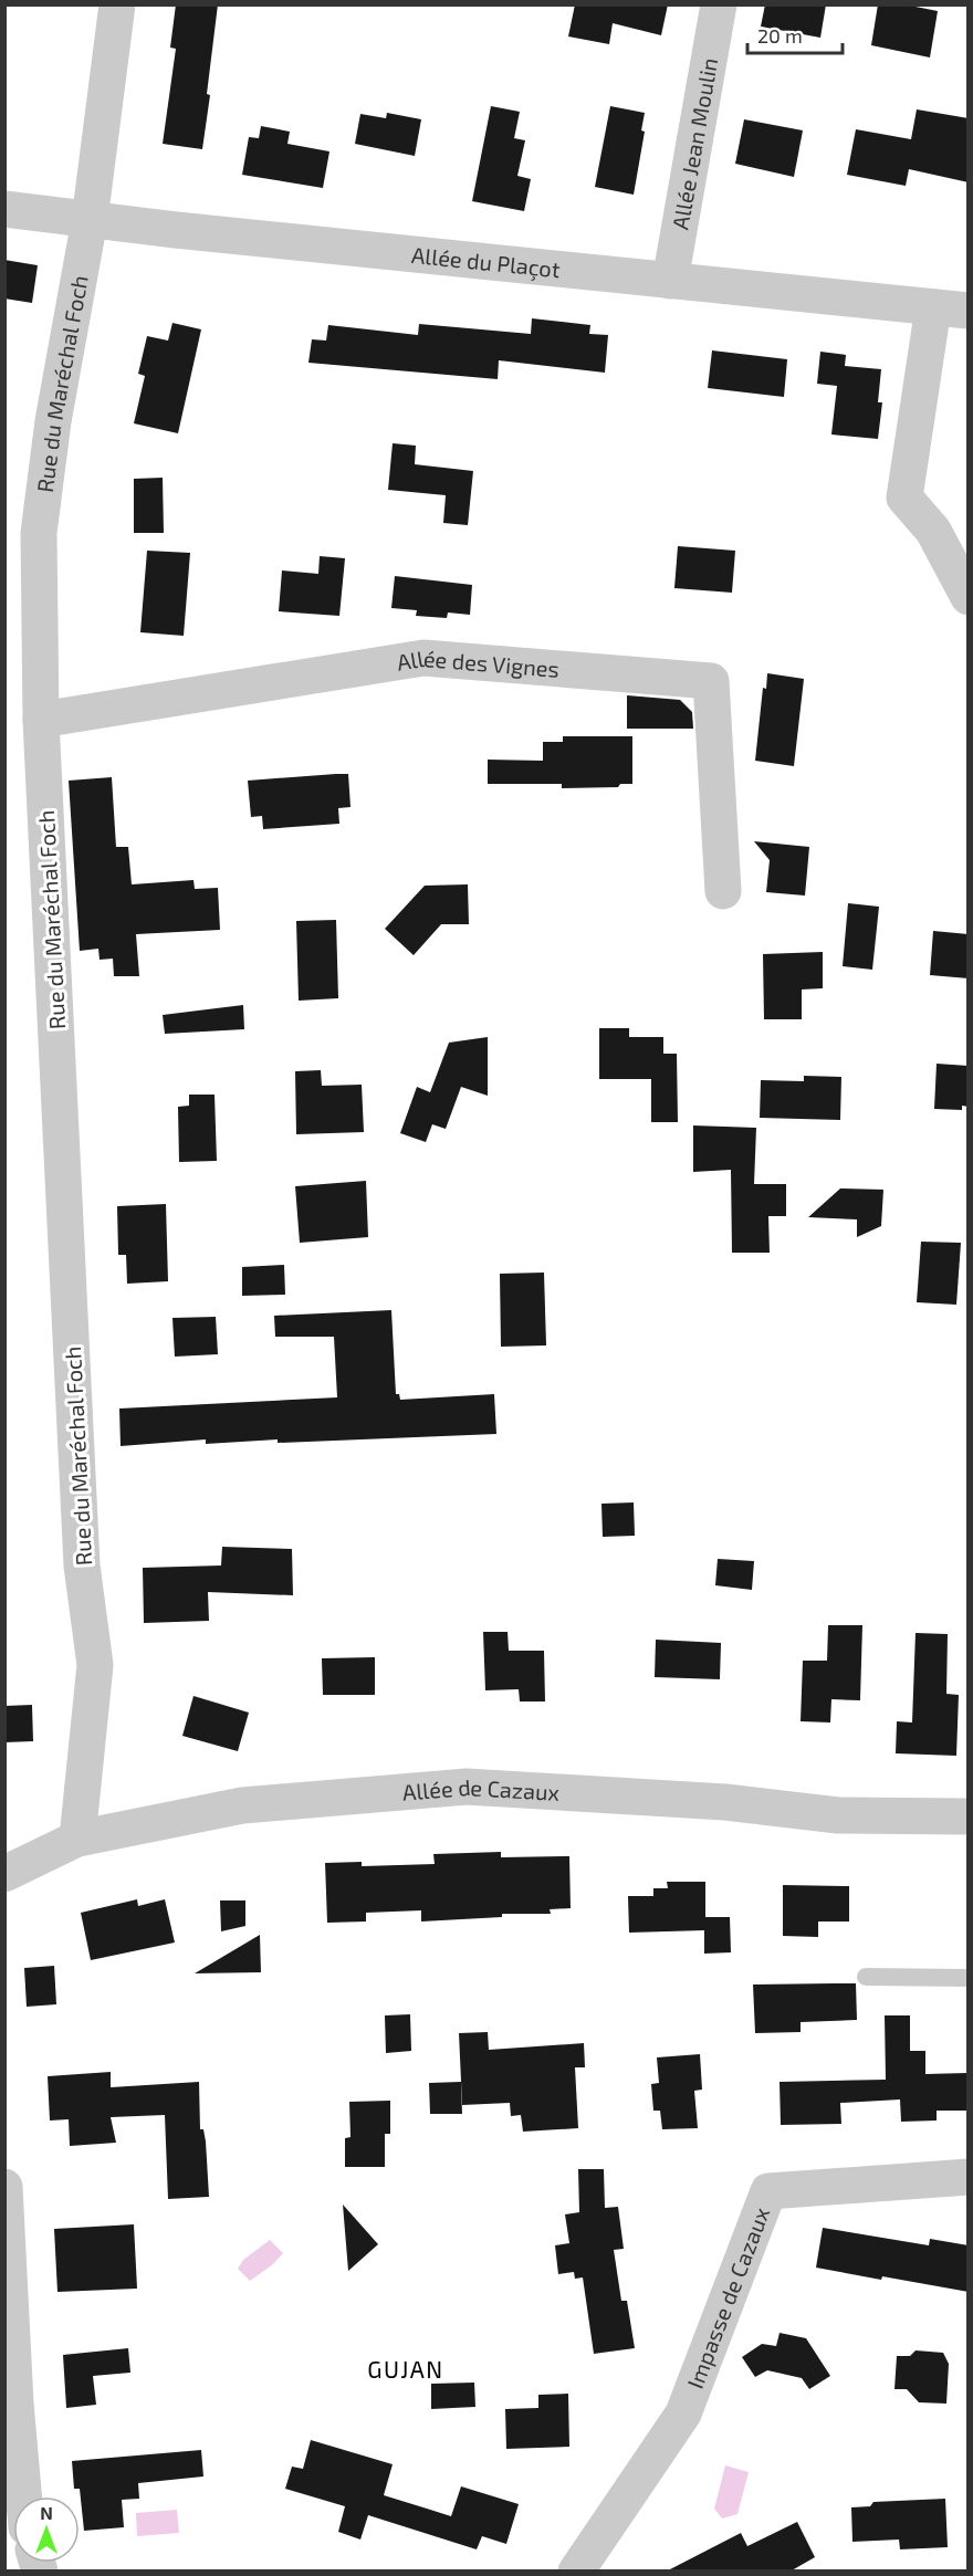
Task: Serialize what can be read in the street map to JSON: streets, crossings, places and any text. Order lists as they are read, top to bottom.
{
  "streets": {
    "street": [
      "Allée Jean Moulin",
      "Allée du Plaçot",
      "Rue du Maréchal Foch",
      "Allée des Vignes",
      "Allée de Cazaux",
      "Impasse de Cazaux"
    ]
  },
  "crossings": [
    ["Allée Jean Moulin", "Allée du Plaçot"],
    ["Allée du Plaçot", "Rue du Maréchal Foch"],
    ["Rue du Maréchal Foch", "Allée des Vignes"],
    ["Rue du Maréchal Foch", "Allée de Cazaux"]
  ],
  "districts": ["GUJAN"],
  "scale_bar": "20 m",
  "north": "top"
}
